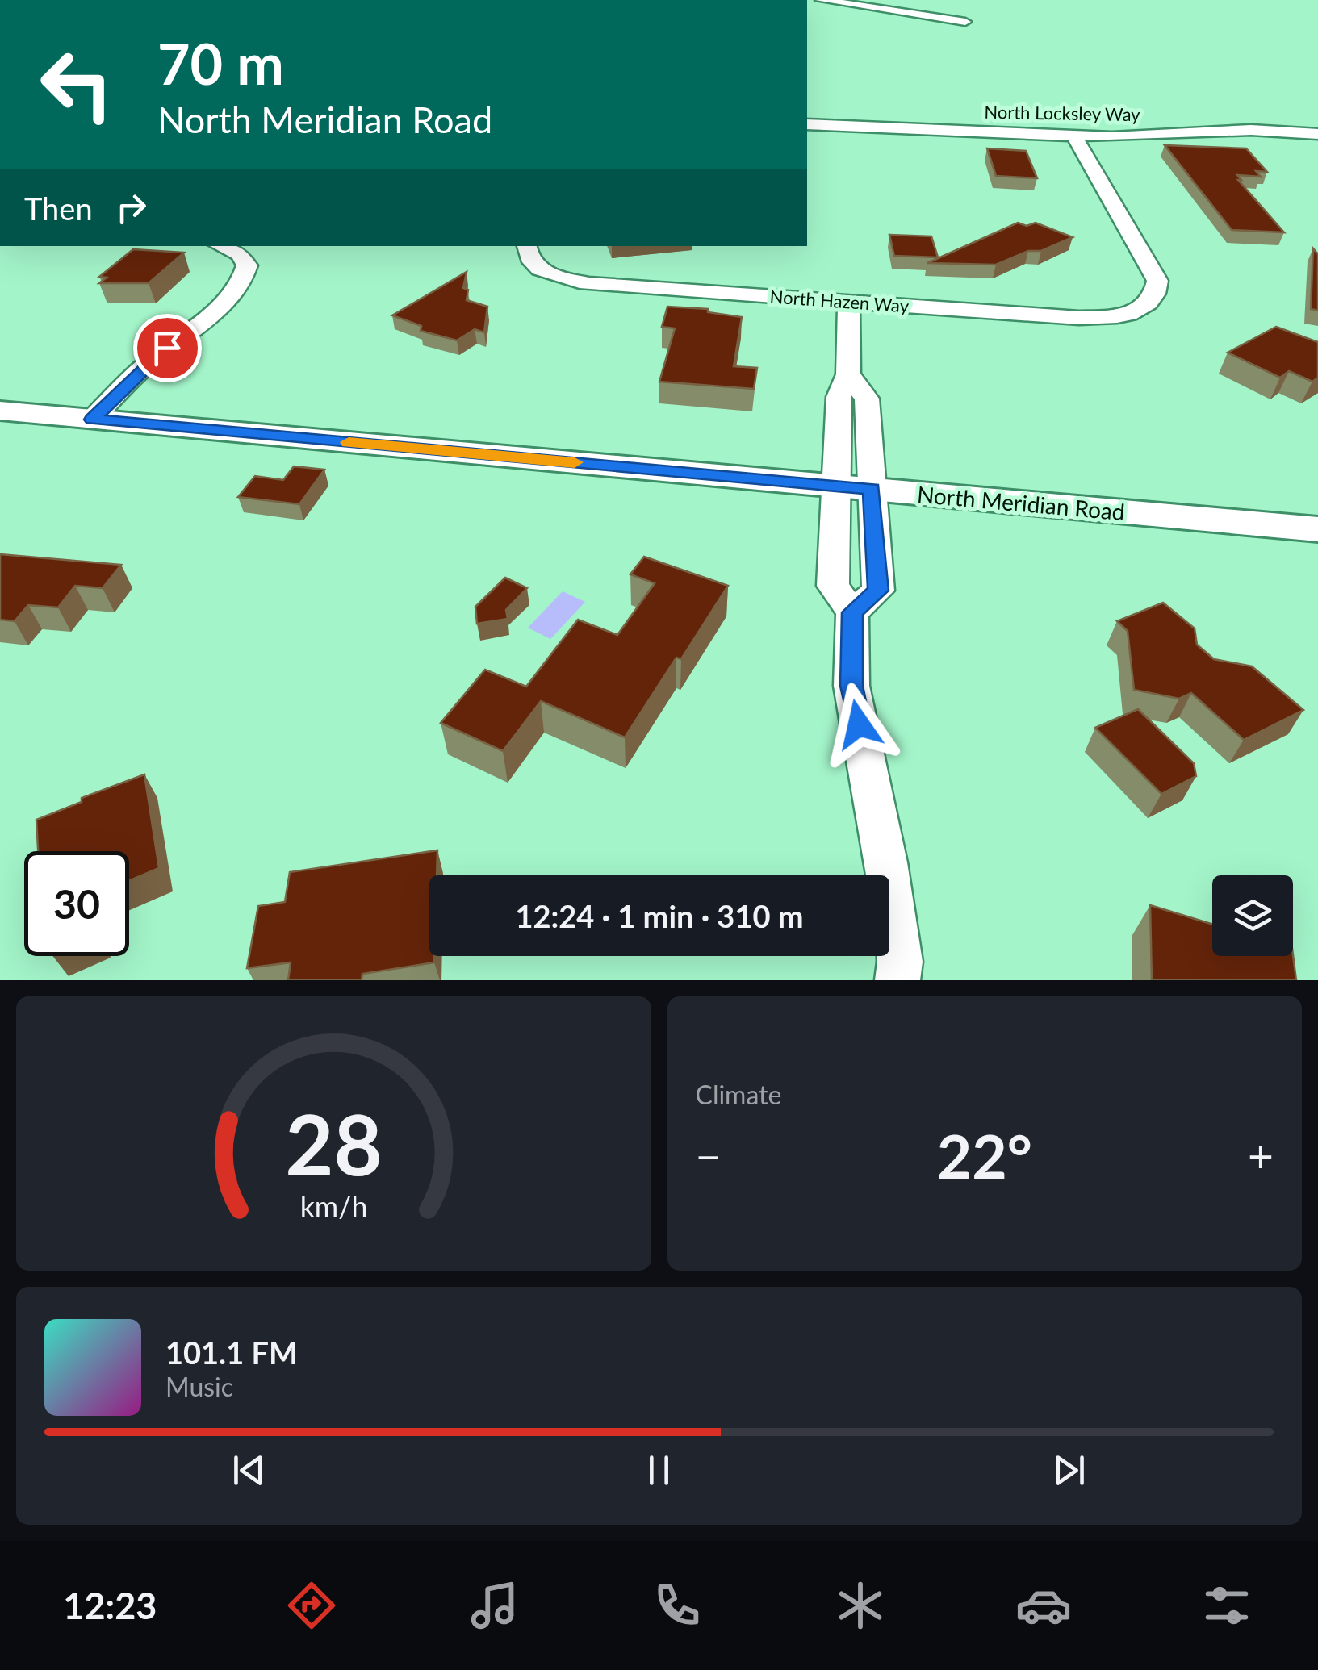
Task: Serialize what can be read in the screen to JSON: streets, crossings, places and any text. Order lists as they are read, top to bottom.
{
  "streets": {
    "street": ["North Locksley Way", "North Hazen Way", "North Meridian Road"]
  },
  "crossings": [
    ["North Locksley Way", "North Hazen Way"]
  ],
  "page": {
    "turn": ["70 m", "North Meridian Road"],
    "then": "Then",
    "limit": "30",
    "trip": "12:24 · 1 min · 310 m",
    "tile": "Climate",
    "heat": ["−", "22°", "+"],
    "song": ["101.1 FM", "Music"],
    "tabs": "12:23",
    "gauge": ["28", "km/h"]
  }
}
